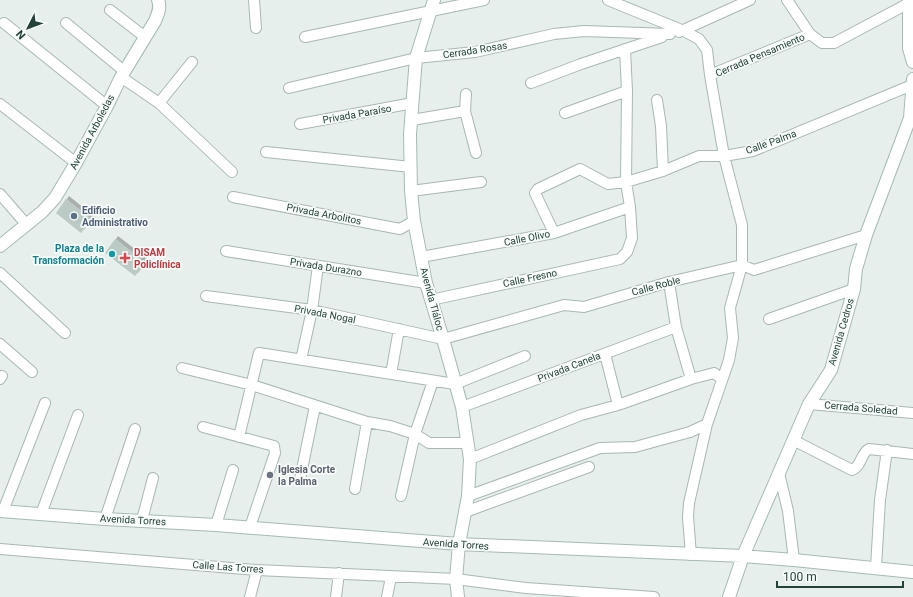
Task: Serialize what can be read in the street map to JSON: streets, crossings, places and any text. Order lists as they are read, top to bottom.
{
  "streets": {
    "main road": [
      "Avenida Arboledas",
      "Avenida Tláloc",
      "Avenida Cedros",
      "Avenida Torres"
    ],
    "street": [
      "Cerrada Rosas",
      "Cerrada Pensamiento",
      "Privada Paraíso",
      "Calle Palma",
      "Privada Arbolitos",
      "Calle Olivo",
      "Privada Durazno",
      "Calle Fresno",
      "Calle Roble",
      "Privada Nogal",
      "Privada Canela",
      "Cerrada Soledad",
      "Calle Las Torres"
    ]
  },
  "crossings": [
    ["Cerrada Rosas", "Avenida Tláloc"],
    ["Privada Paraíso", "Avenida Tláloc"],
    ["Calle Palma", "Calle Olivo"],
    ["Calle Palma", "Avenida Cedros"],
    ["Privada Arbolitos", "Avenida Tláloc"],
    ["Calle Olivo", "Calle Fresno"],
    ["Calle Olivo", "Avenida Tláloc"],
    ["Privada Durazno", "Avenida Tláloc"],
    ["Calle Fresno", "Avenida Tláloc"],
    ["Calle Roble", "Avenida Tláloc"],
    ["Calle Roble", "Privada Nogal"],
    ["Calle Roble", "Avenida Cedros"],
    ["Avenida Tláloc", "Privada Nogal"],
    ["Avenida Tláloc", "Privada Canela"],
    ["Avenida Tláloc", "Avenida Torres"],
    ["Avenida Tláloc", "Calle Las Torres"],
    ["Avenida Cedros", "Cerrada Soledad"],
    ["Avenida Cedros", "Avenida Torres"]
  ],
  "places": {
    "other": ["Edificio Administrativo", "Plaza de la Transformación", "Iglesia Corte la Palma"],
    "health": ["DISAM Policlínica"]
  },
  "scale_bar": "100 m",
  "north": "bottom left"
}
